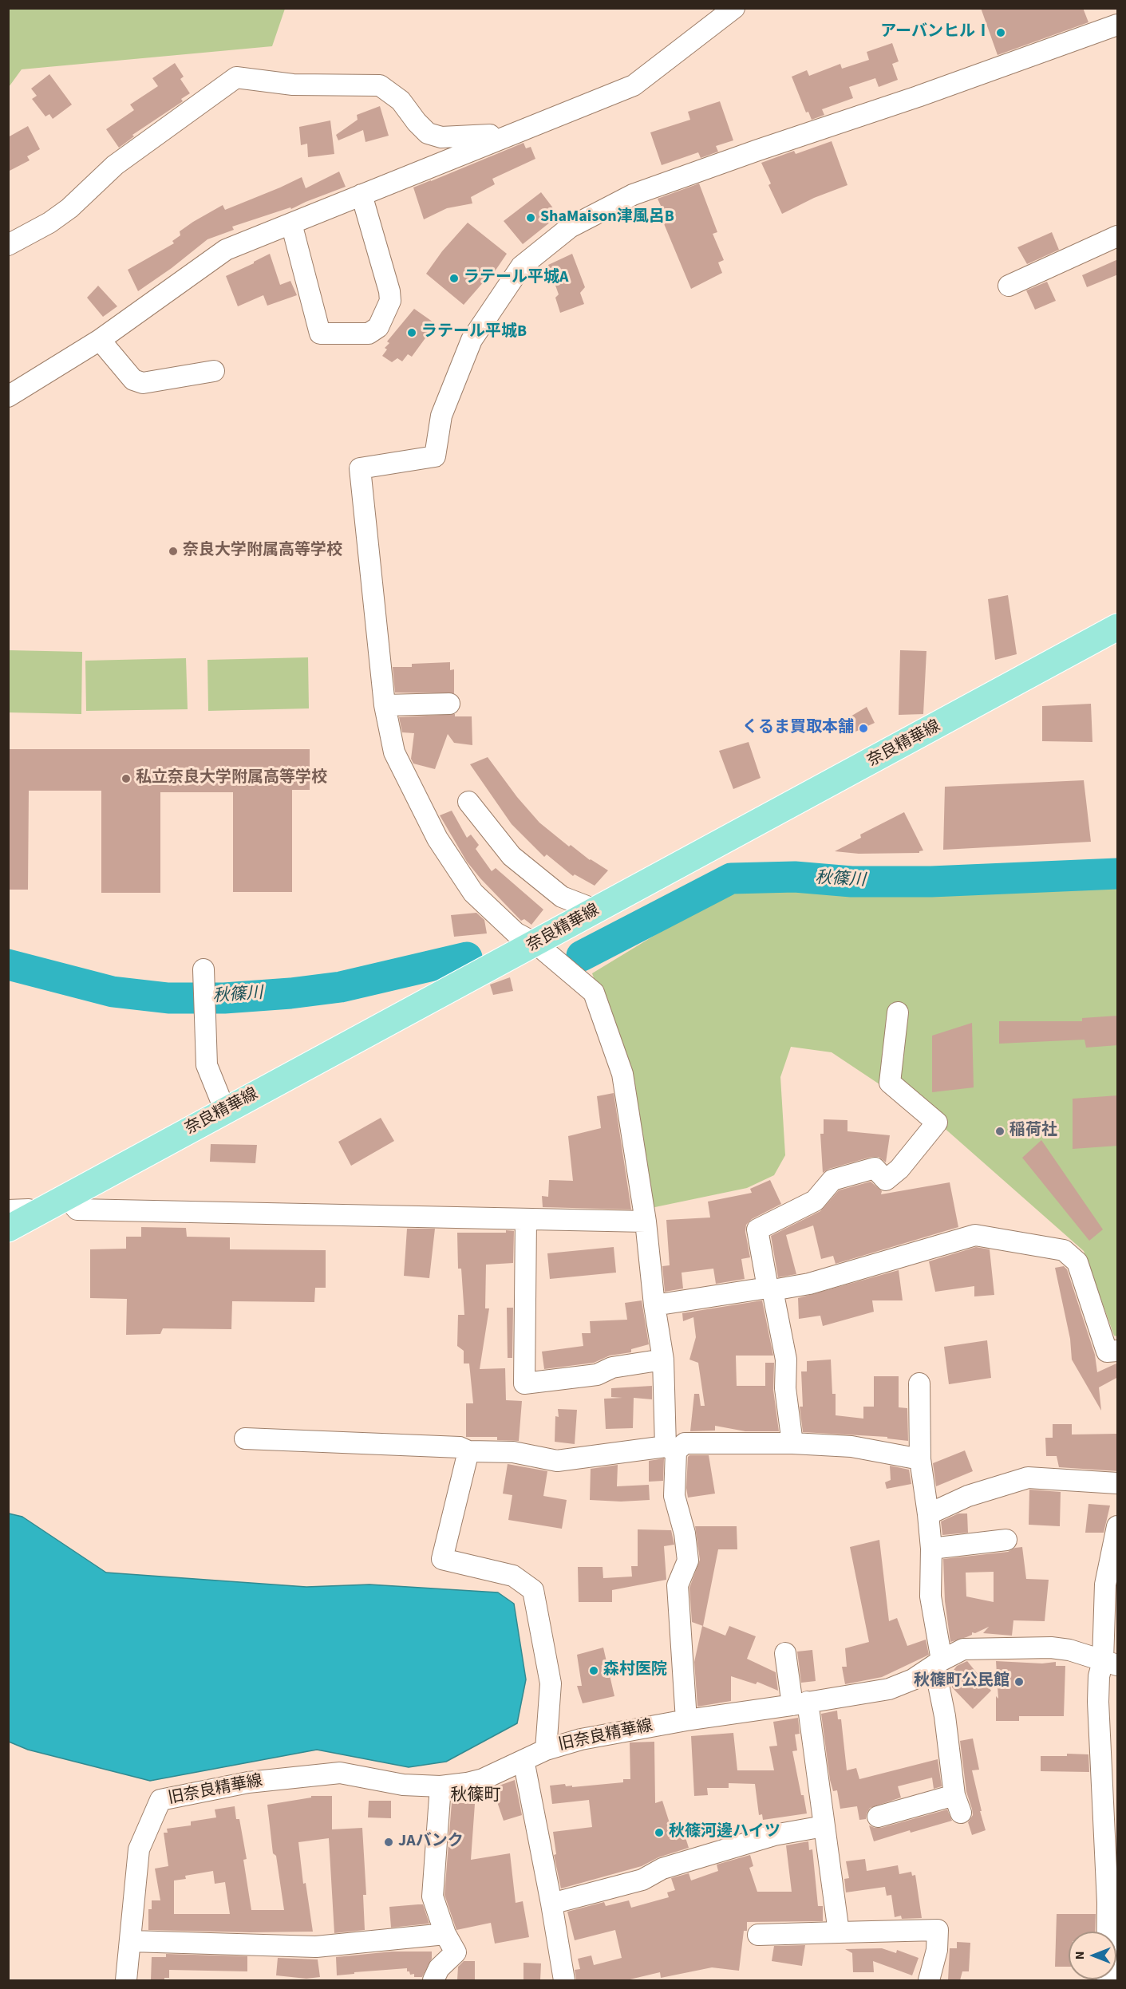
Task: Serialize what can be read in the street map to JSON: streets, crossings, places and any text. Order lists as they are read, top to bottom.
{
  "streets": {
    "main road": ["奈良精華線"],
    "street": ["旧奈良精華線"]
  },
  "districts": ["秋篠町"],
  "water": ["秋篠川"],
  "places": [
    "アーバンヒルⅠ",
    "ShaMaison津風呂B",
    "ラテール平城A",
    "ラテール平城B",
    "奈良大学附属高等学校",
    "くるま買取本舗",
    "私立奈良大学附属高等学校",
    "稲荷社",
    "森村医院",
    "秋篠町公民館",
    "秋篠河邊ハイツ",
    "JAバンク"
  ],
  "north": "left"
}
